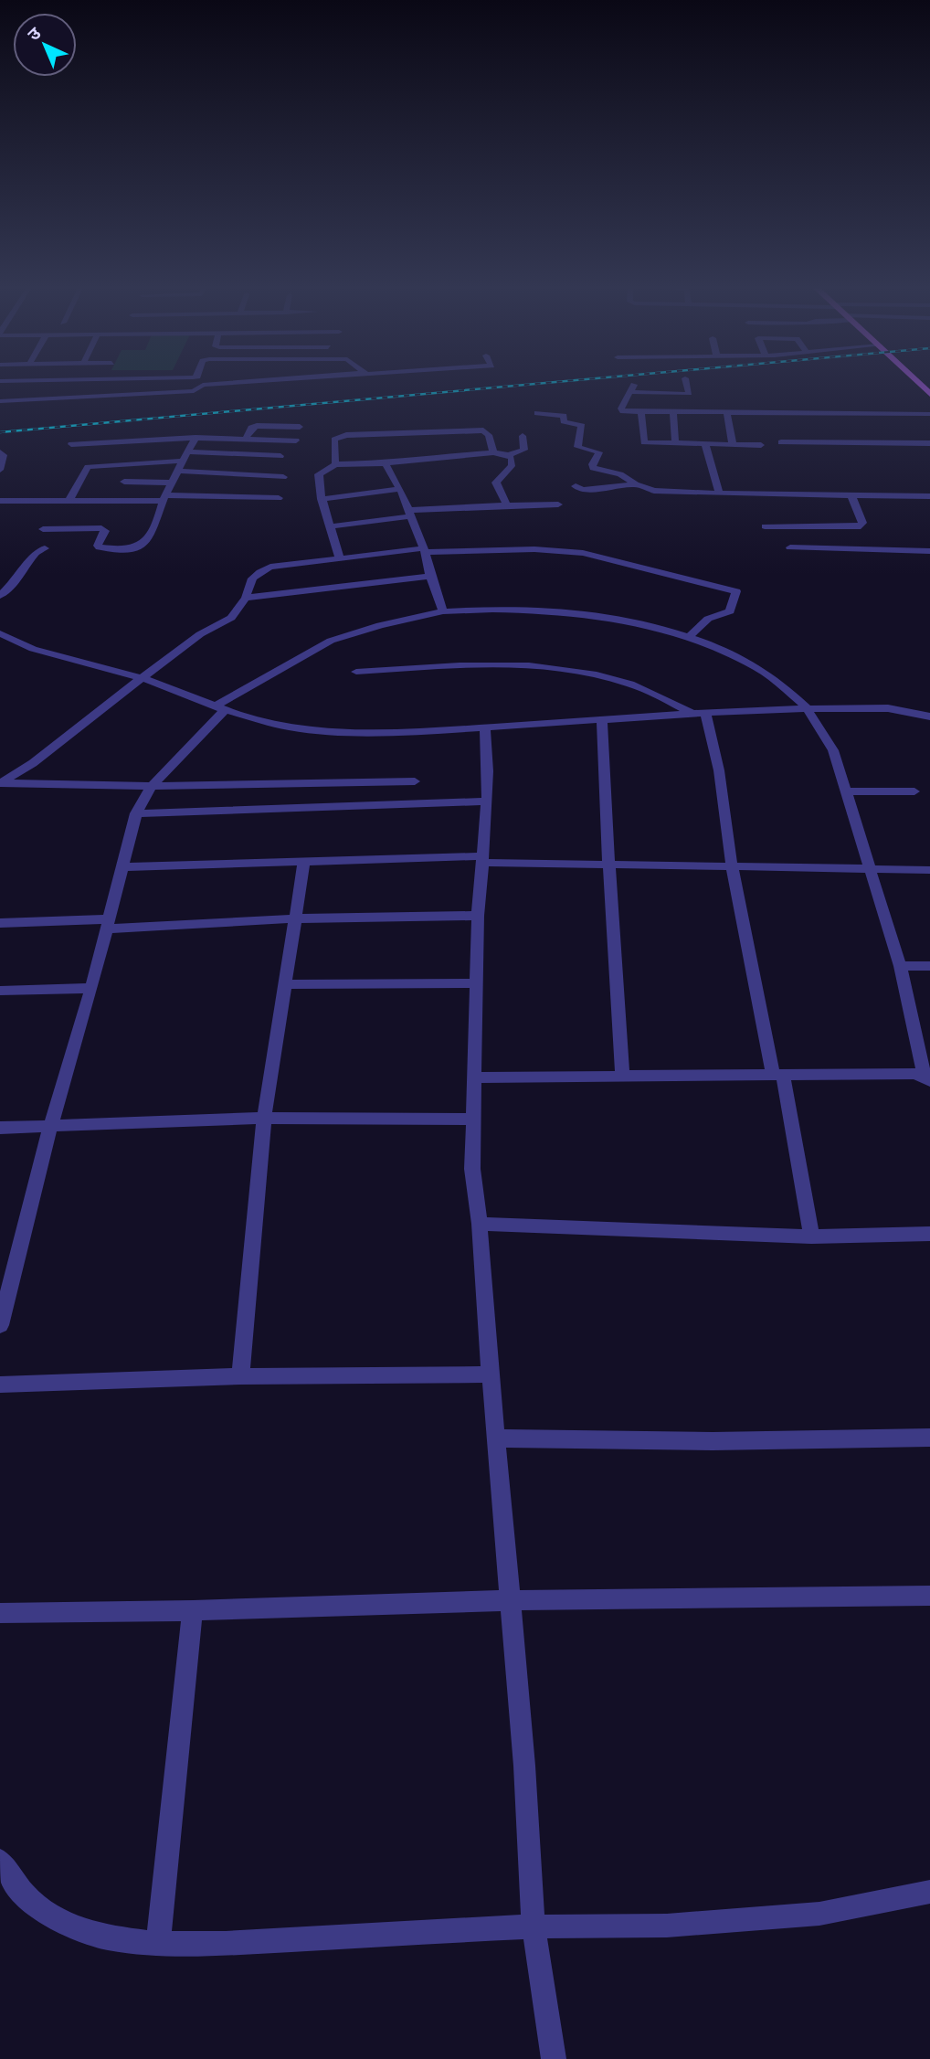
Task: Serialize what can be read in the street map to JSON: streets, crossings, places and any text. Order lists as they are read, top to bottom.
{
  "north": "top left"
}
